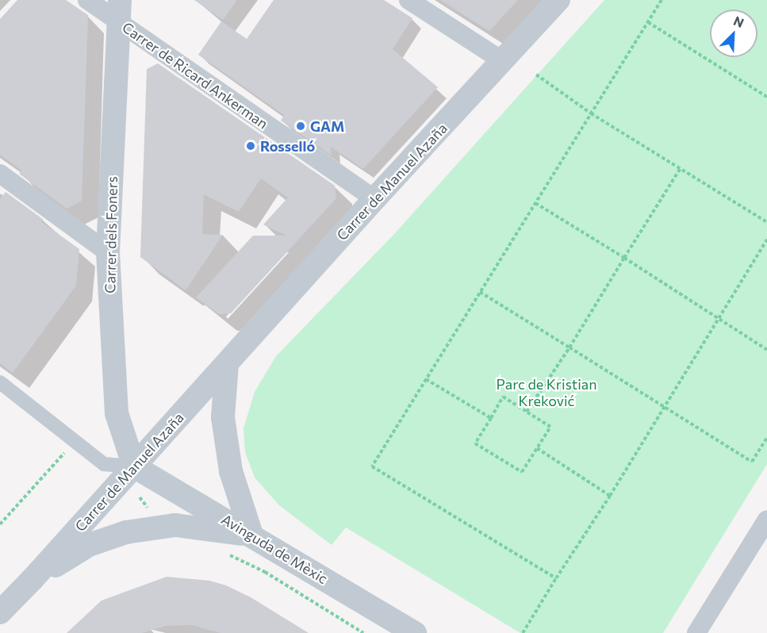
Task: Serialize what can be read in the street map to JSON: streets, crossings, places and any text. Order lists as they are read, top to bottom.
{
  "streets": {
    "street": [
      "Carrer de Ricard Ankerman",
      "Carrer de Manuel Azaña",
      "Carrer dels Foners",
      "Avinguda de Mèxic"
    ]
  },
  "crossings": [
    ["Carrer de Ricard Ankerman", "Carrer de Manuel Azaña"],
    ["Carrer de Ricard Ankerman", "Carrer dels Foners"],
    ["Carrer de Manuel Azaña", "Carrer dels Foners"],
    ["Carrer de Manuel Azaña", "Avinguda de Mèxic"],
    ["Carrer dels Foners", "Avinguda de Mèxic"]
  ],
  "parks": ["Parc de Kristian Kreković"],
  "places": ["GAM", "Rosselló"],
  "north": "top right"
}
